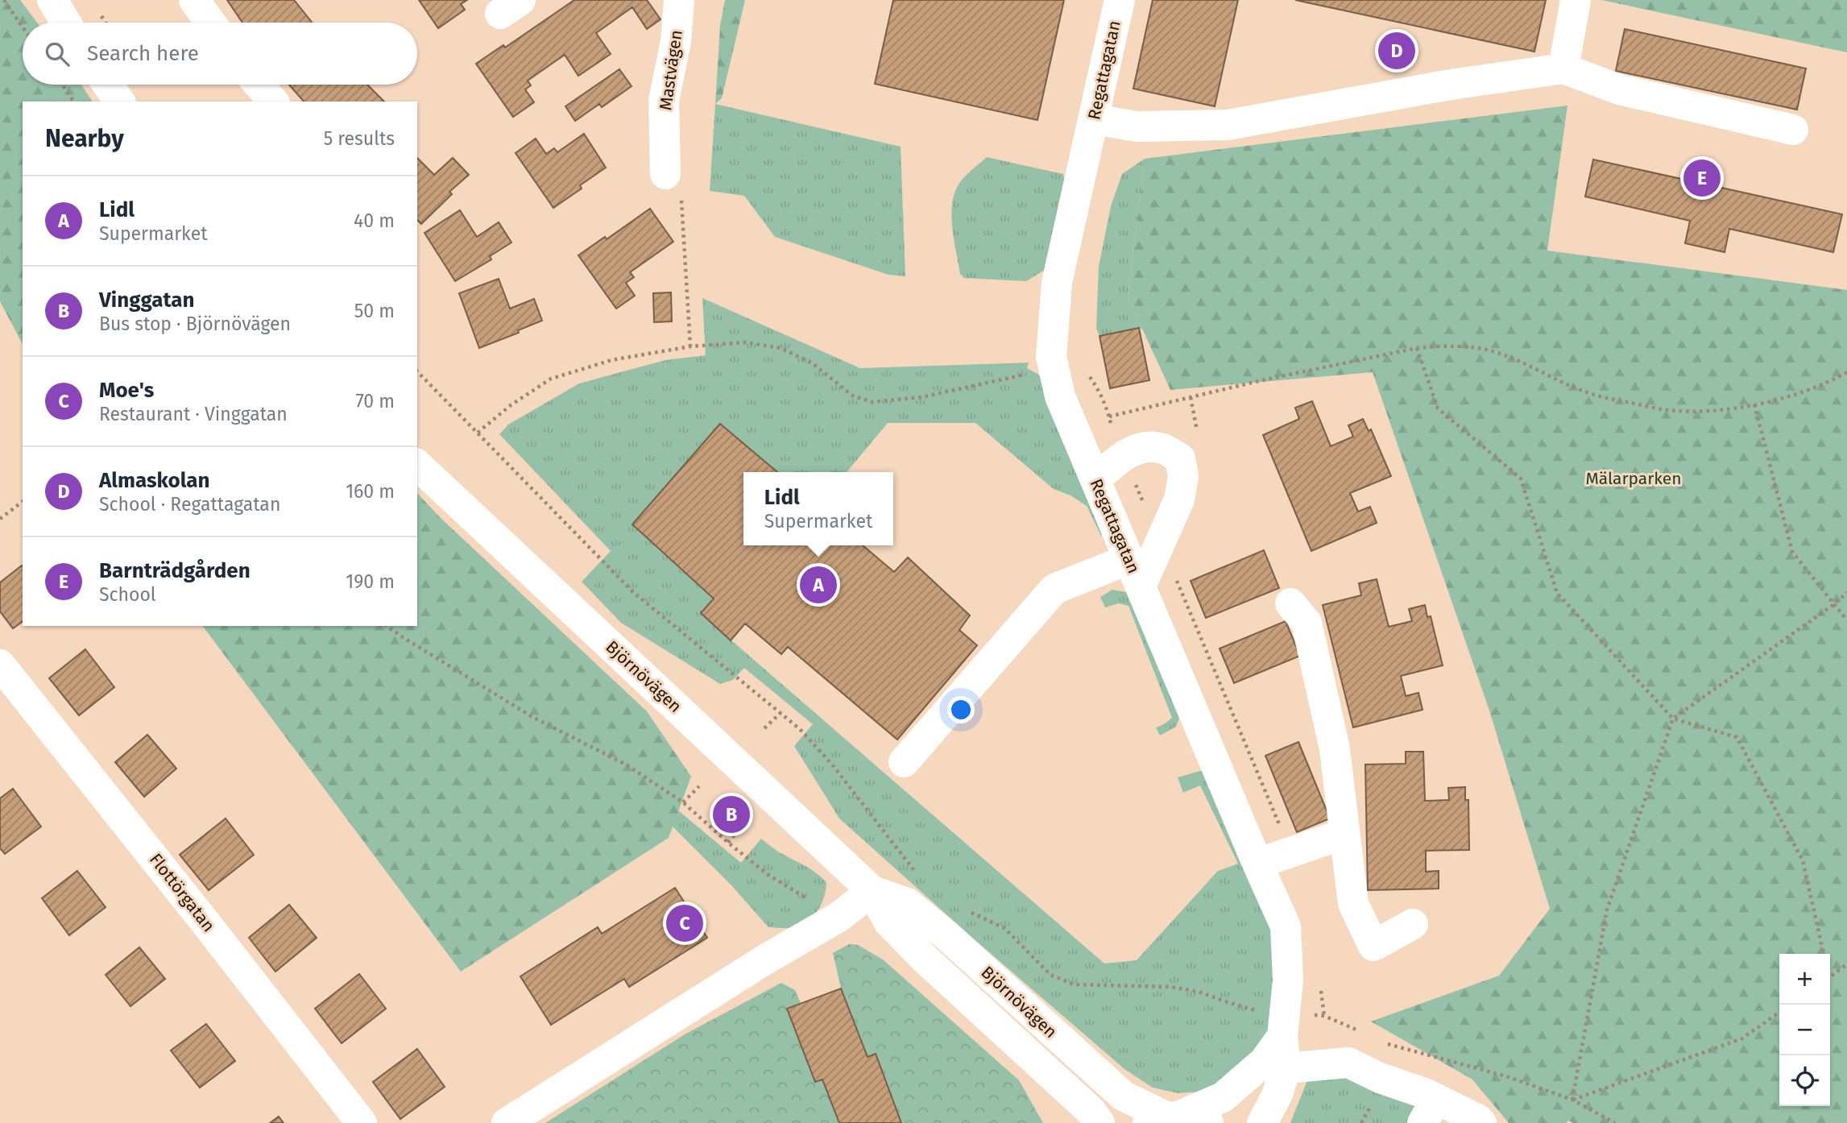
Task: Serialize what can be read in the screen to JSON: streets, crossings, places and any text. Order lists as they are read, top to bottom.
{
  "streets": {
    "street": [
      "Mastvägen",
      "Regattagatan",
      "Björnövägen",
      "Flottörgatan"
    ]
  },
  "crossings": [
    ["Regattagatan", "Björnövägen"]
  ],
  "parks": ["Mälarparken"],
  "page": {
    "search": "Search here",
    "pins": [
      "D",
      "E",
      "A",
      "B",
      "C"
    ],
    "heading": ["Nearby", "5 results"],
    "list": [
      {
        "mark": "A",
        "name": "Lidl",
        "note": "Supermarket",
        "value": "40 m"
      },
      {
        "mark": "B",
        "name": "Vinggatan",
        "note": "Bus stop · Björnövägen",
        "value": "50 m"
      },
      {
        "mark": "C",
        "name": "Moe's",
        "note": "Restaurant · Vinggatan",
        "value": "70 m"
      },
      {
        "mark": "D",
        "name": "Almaskolan",
        "note": "School · Regattagatan",
        "value": "160 m"
      },
      {
        "mark": "E",
        "name": "Barnträdgården",
        "note": "School",
        "value": "190 m"
      }
    ],
    "popup": ["Lidl", "Supermarket"],
    "map_buttons": ["+", "−"]
  }
}
